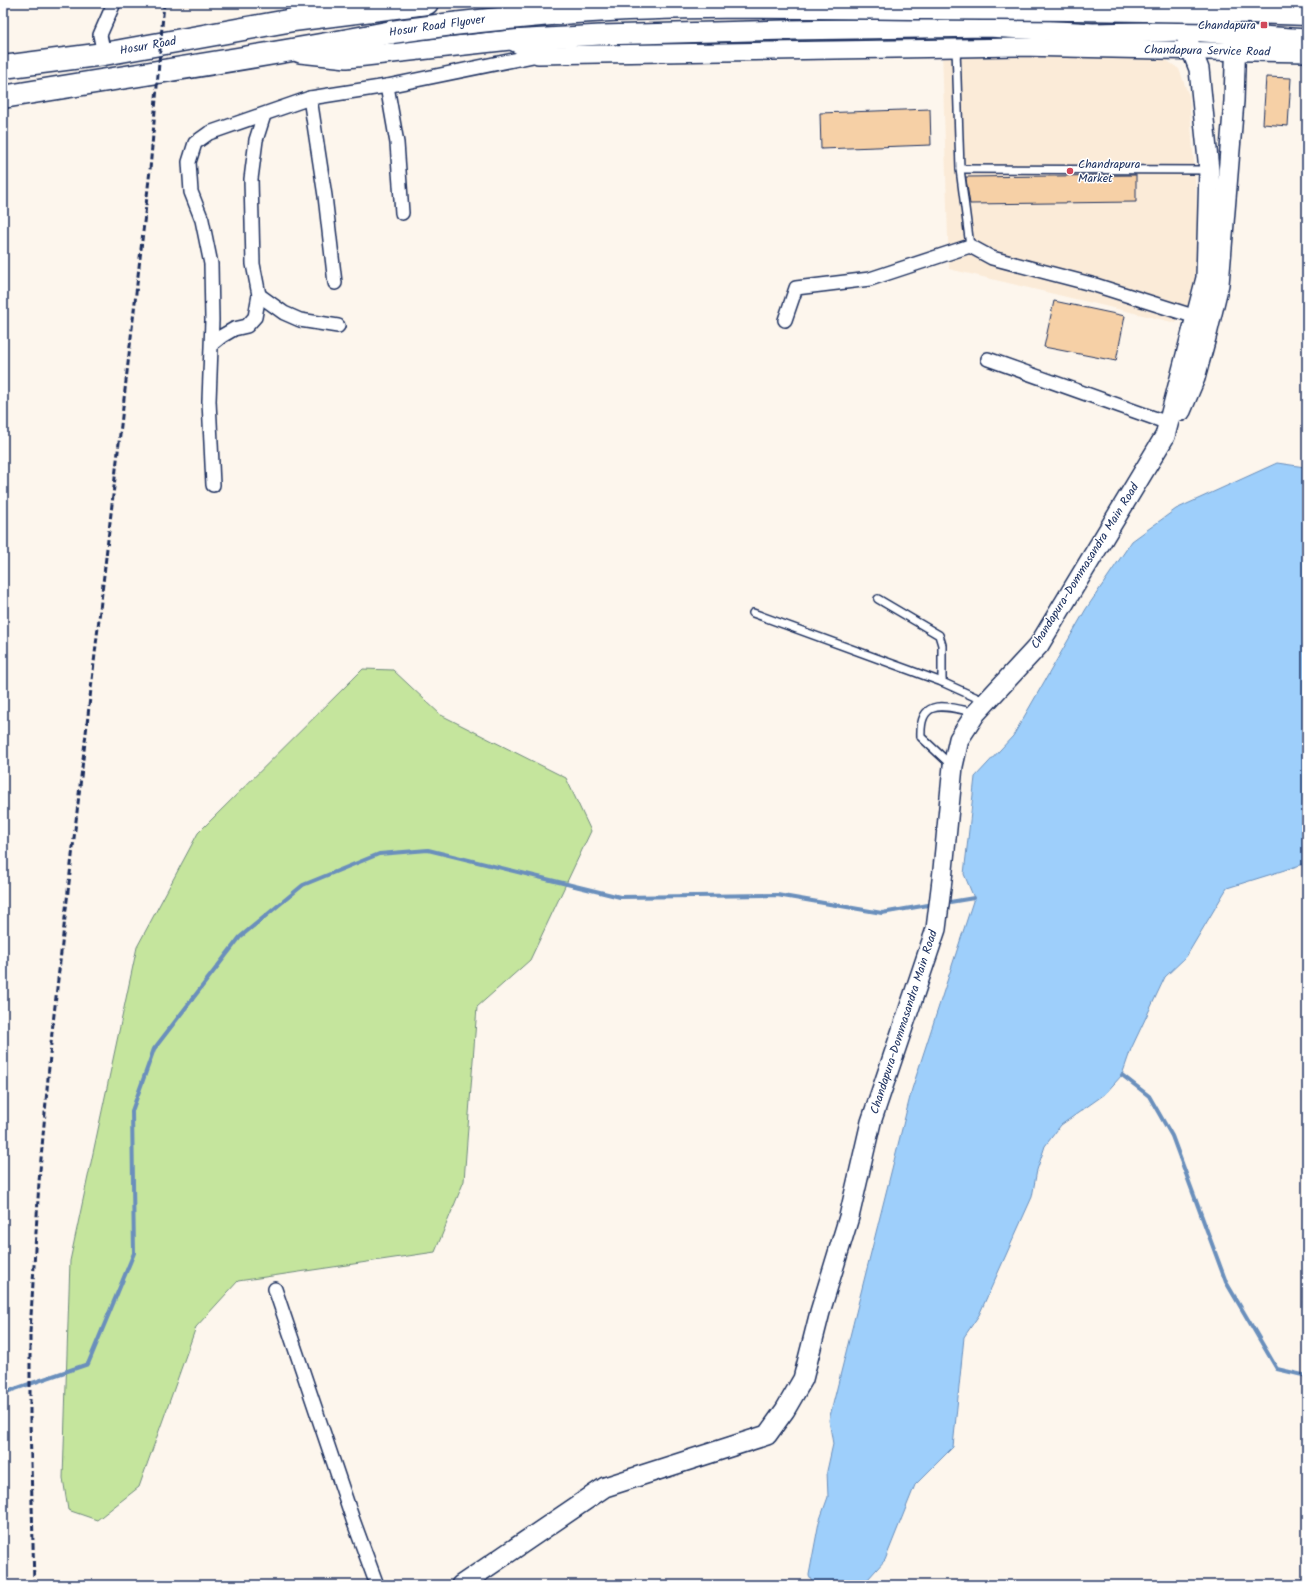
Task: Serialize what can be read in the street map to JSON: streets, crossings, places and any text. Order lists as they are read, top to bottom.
{
  "streets": {
    "highway": ["Hosur Road Flyover", "Hosur Road"],
    "main road": ["Chandapura-Dommasandra Main Road"],
    "street": ["Chandapura Service Road"]
  },
  "crossings": [
    ["Hosur Road Flyover", "Hosur Road"],
    ["Chandapura Service Road", "Chandapura-Dommasandra Main Road"]
  ],
  "places": {
    "transit": ["Chandapura"],
    "other": ["Chandrapura Market"]
  }
}
